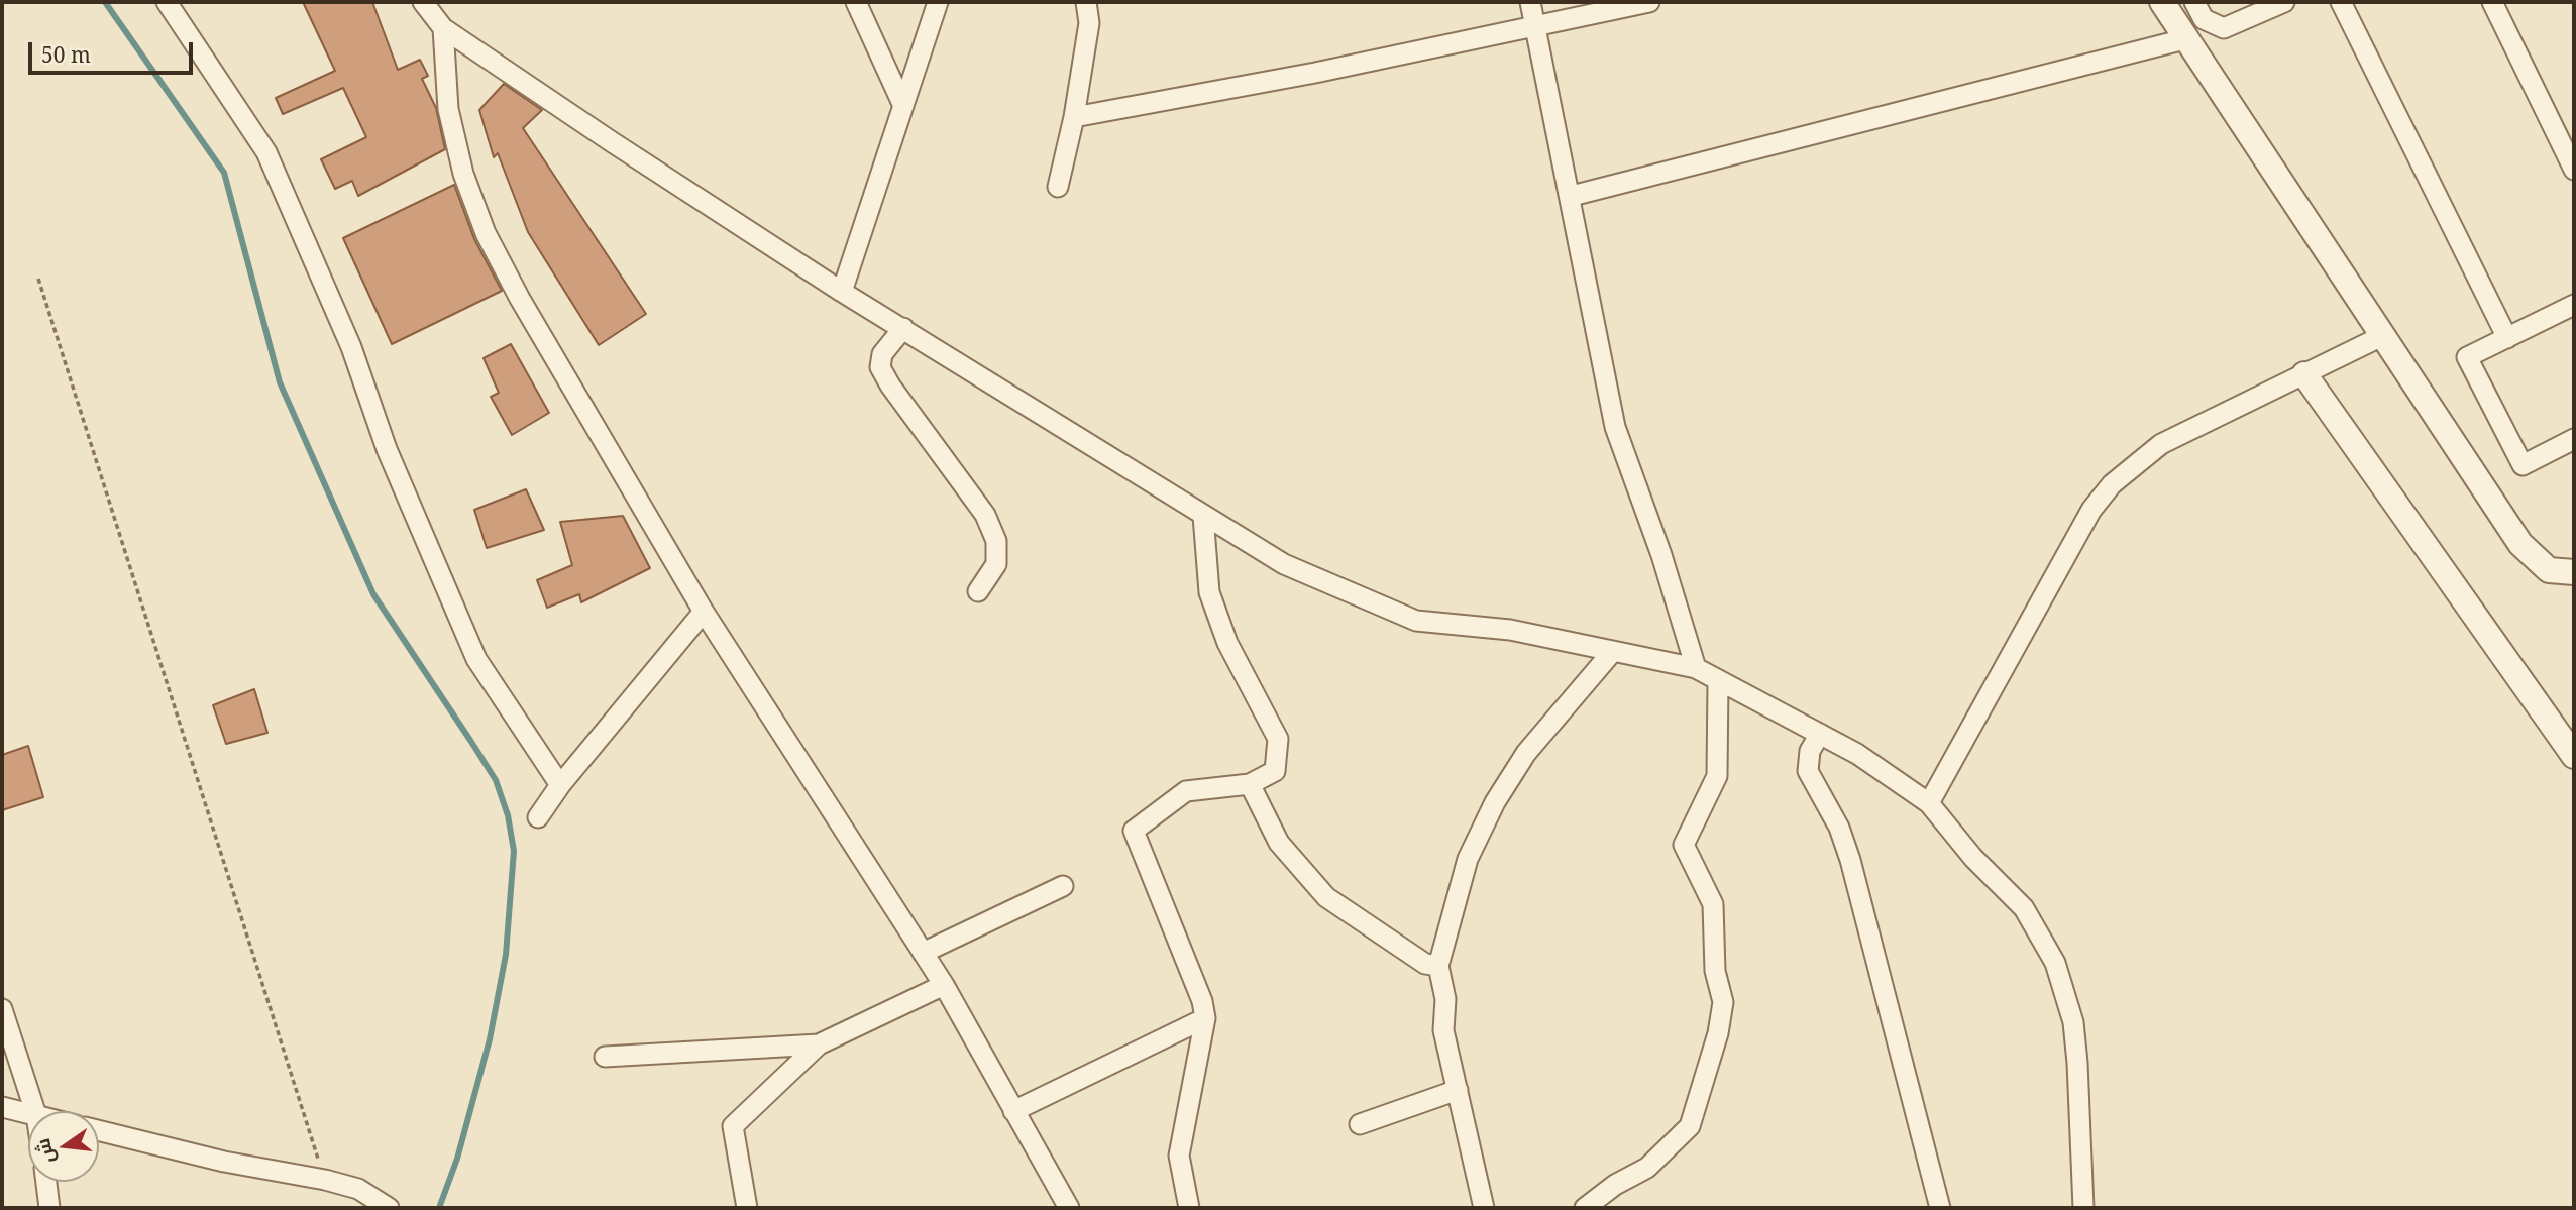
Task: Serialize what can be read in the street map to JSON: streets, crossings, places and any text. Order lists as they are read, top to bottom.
{
  "scale_bar": "50 m",
  "north": "left"
}
